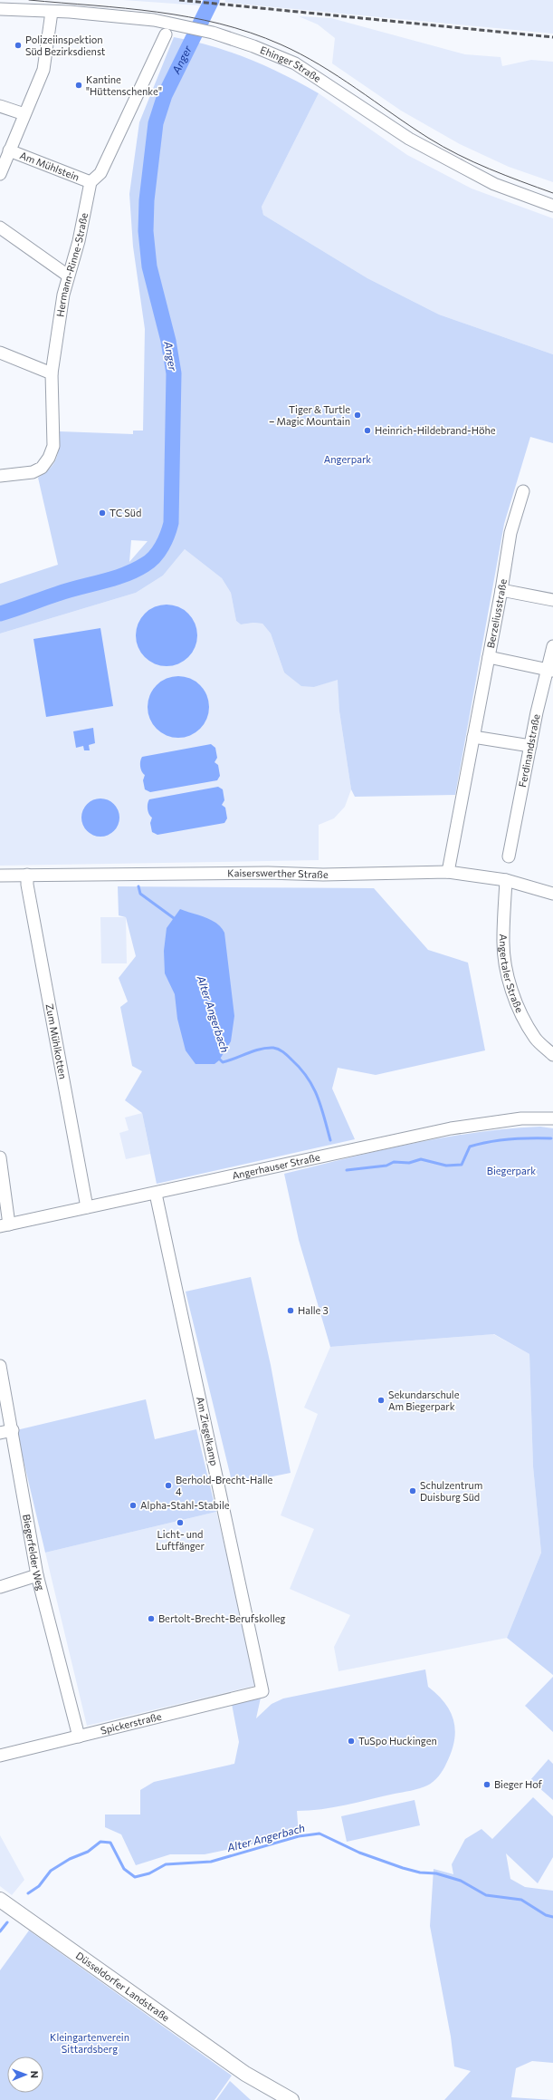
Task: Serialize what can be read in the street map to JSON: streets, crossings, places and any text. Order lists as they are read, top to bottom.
{
  "streets": {
    "main road": ["Düsseldorfer Landstraße"],
    "street": [
      "Ehinger Straße",
      "Am Mühlstein",
      "Hermann-Rinne-Straße",
      "Berzeliusstraße",
      "Ferdinandstraße",
      "Kaiserswerther Straße",
      "Angertaler Straße",
      "Zum Mühlkotten",
      "Angerhauser Straße",
      "Am Ziegelkamp",
      "Biegerfelder Weg",
      "Spickerstraße"
    ]
  },
  "crossings": [
    ["Am Mühlstein", "Hermann-Rinne-Straße"],
    ["Berzeliusstraße", "Kaiserswerther Straße"],
    ["Kaiserswerther Straße", "Angertaler Straße"],
    ["Kaiserswerther Straße", "Zum Mühlkotten"],
    ["Zum Mühlkotten", "Angerhauser Straße"],
    ["Angerhauser Straße", "Am Ziegelkamp"],
    ["Am Ziegelkamp", "Spickerstraße"],
    ["Biegerfelder Weg", "Spickerstraße"]
  ],
  "water": ["Anger", "Alter Angerbach"],
  "parks": ["Angerpark", "Biegerpark", "Kleingartenverein Sittardsberg"],
  "places": [
    "Polizeiinspektion Süd Bezirksdienst",
    "Kantine \"Hüttenschenke\"",
    "Tiger & Turtle – Magic Mountain",
    "Heinrich-Hildebrand-Höhe",
    "TC Süd",
    "Halle 3",
    "Sekundarschule Am Biegerpark",
    "Berhold-Brecht-Halle 4",
    "Schulzentrum Duisburg Süd",
    "Alpha-Stahl-Stabile",
    "Licht- und Luftfänger",
    "Bertolt-Brecht-Berufskolleg",
    "TuSpo Huckingen",
    "Bieger Hof"
  ],
  "north": "right"
}
